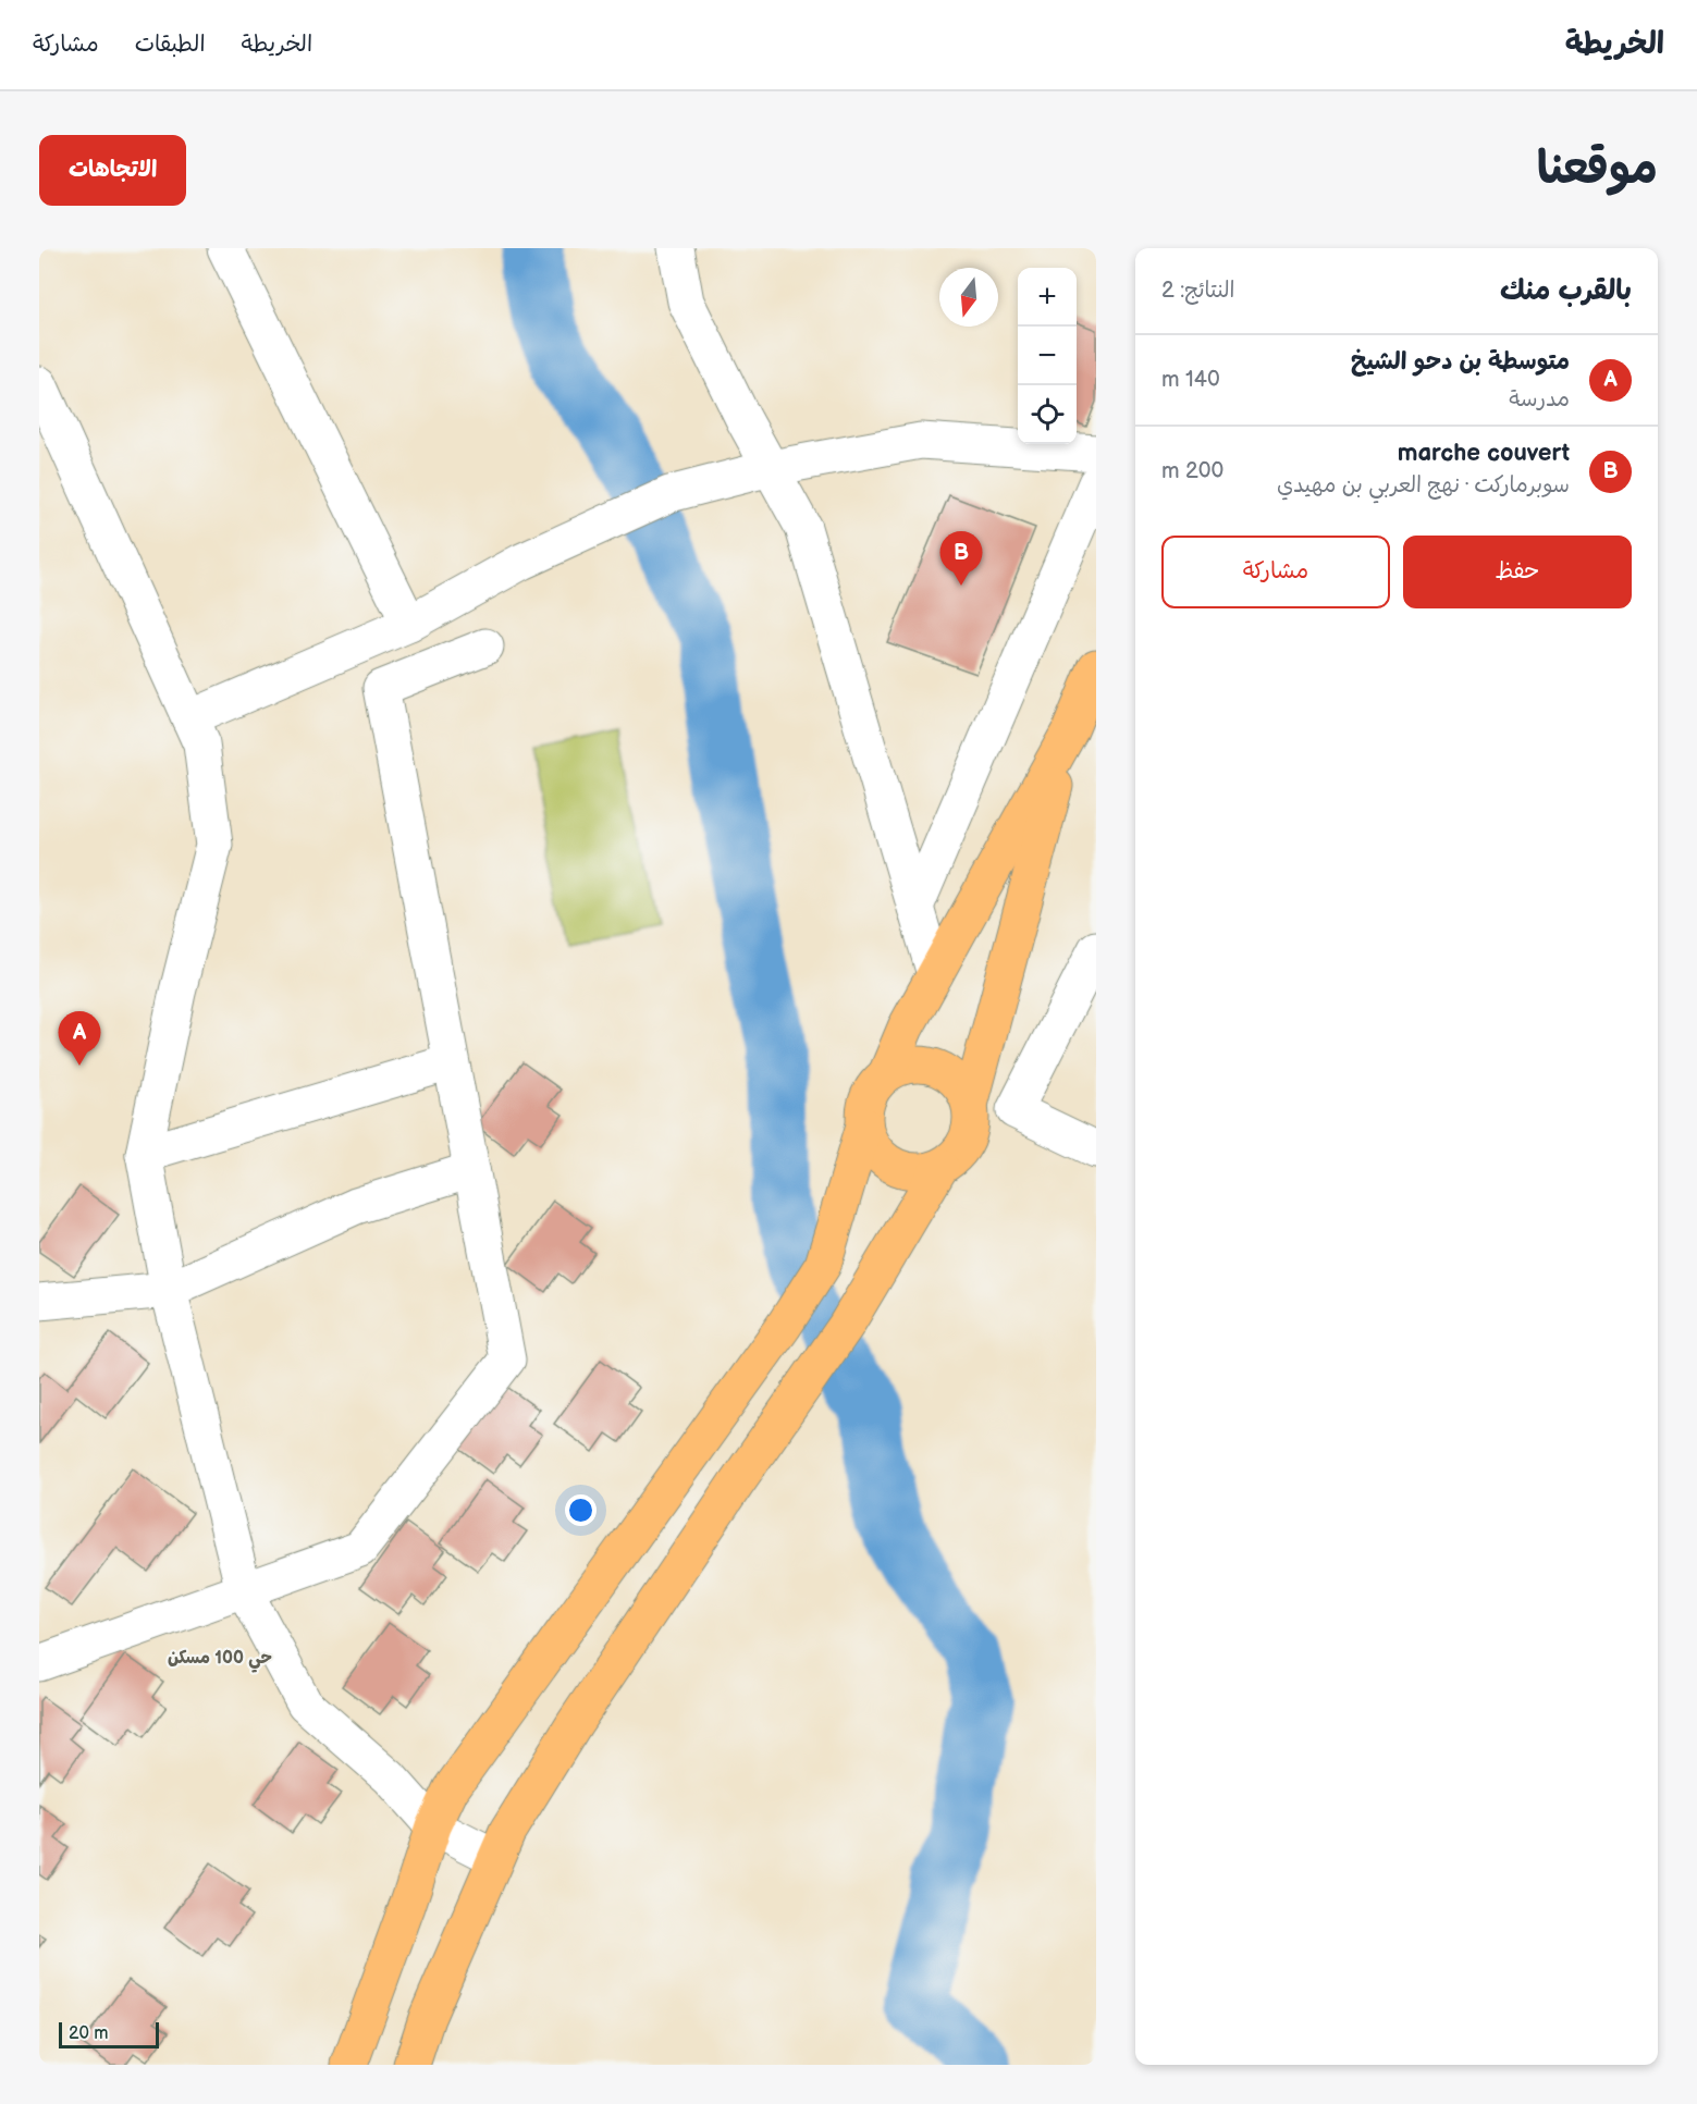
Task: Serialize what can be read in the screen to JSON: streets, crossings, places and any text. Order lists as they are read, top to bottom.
{
  "districts": ["حي 100 مسكن"],
  "scale_bar": "20 m",
  "north": "bottom",
  "page": {
    "header": "الخريطة",
    "nav": ["الخريطة", "الطبقات", "مشاركة"],
    "title": "موقعنا",
    "buttons": [
      "الاتجاهات",
      ["حفظ", "مشاركة"]
    ],
    "heading": ["بالقرب منك", "النتائج: 2"],
    "map_buttons": ["+", "−"],
    "list": [
      {
        "mark": "A",
        "name": "متوسطة بن دحو الشيخ",
        "note": "مدرسة",
        "value": "140 m"
      },
      {
        "mark": "B",
        "name": "marche couvert",
        "note": "سوبرماركت · نهج العربي بن مهيدي",
        "value": "200 m"
      }
    ],
    "pins": ["B", "A"],
    "scale": "20 m"
  }
}
